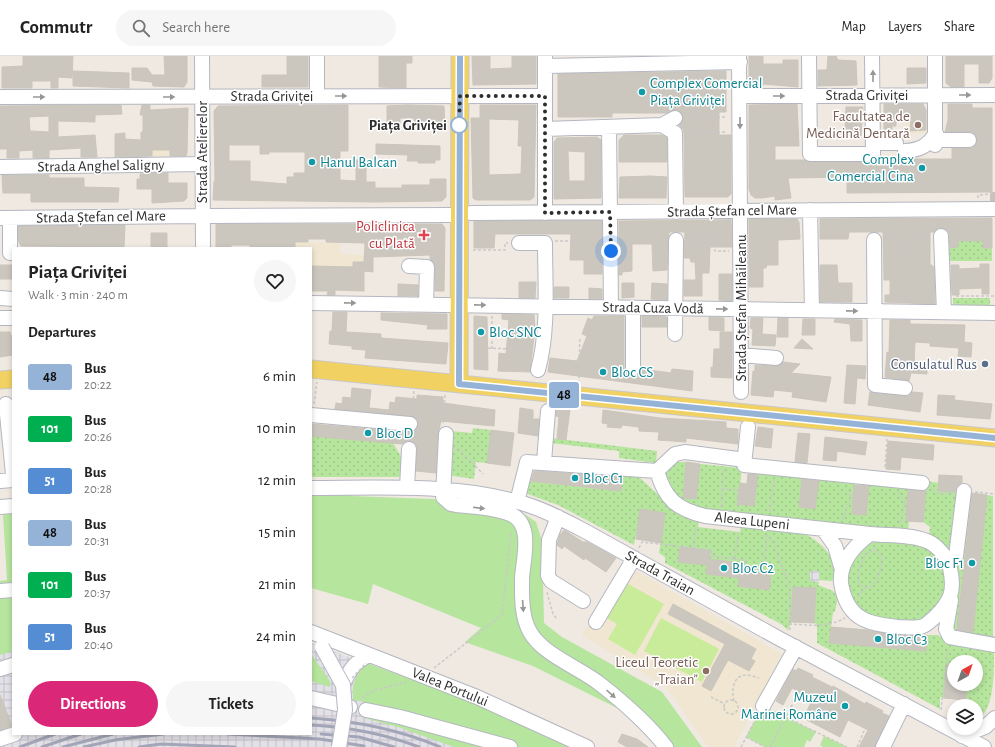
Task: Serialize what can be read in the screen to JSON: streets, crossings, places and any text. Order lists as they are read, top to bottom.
{
  "streets": {
    "street": [
      "Strada Griviței",
      "Strada Atelierelor",
      "Strada Anghel Saligny",
      "Strada Ștefan cel Mare",
      "Strada Cuza Vodă",
      "Strada Ștefan Mihăileanu",
      "Aleea Lupeni",
      "Strada Traian",
      "Valea Portului"
    ]
  },
  "crossings": [
    ["Strada Griviței", "Strada Atelierelor"],
    ["Strada Griviței", "Strada Ștefan Mihăileanu"],
    ["Strada Atelierelor", "Strada Anghel Saligny"],
    ["Strada Atelierelor", "Strada Ștefan cel Mare"],
    ["Strada Ștefan cel Mare", "Strada Ștefan Mihăileanu"],
    ["Strada Cuza Vodă", "Strada Ștefan Mihăileanu"]
  ],
  "one_way": ["Strada Griviței"],
  "places": {
    "other": [
      "Complex Comercial Piața Griviței",
      "Piața Griviței",
      "Facultatea de Medicină Dentară",
      "Hanul Balcan",
      "Complex Comercial Cina",
      "Bloc SNC",
      "Consulatul Rus",
      "Bloc CS",
      "Bloc D",
      "Bloc C1",
      "Bloc F1",
      "Bloc C2",
      "Bloc C3",
      "Liceul Teoretic „Traian”",
      "Muzeul Marinei Române"
    ],
    "health": ["Policlinica cu Plată"]
  },
  "lines": ["bus line 48"],
  "north": "top right",
  "page": {
    "header": "Commutr",
    "search": "Search here",
    "nav": ["Map", "Layers", "Share"],
    "on_map": "48",
    "heading": [
      ["Piața Griviței", "Walk · 3 min · 240 m"],
      "Departures"
    ],
    "list": [
      {
        "mark": "48",
        "name": "Bus",
        "note": "20:22",
        "value": "6 min"
      },
      {
        "mark": "101",
        "name": "Bus",
        "note": "20:26",
        "value": "10 min"
      },
      {
        "mark": "51",
        "name": "Bus",
        "note": "20:28",
        "value": "12 min"
      },
      {
        "mark": "48",
        "name": "Bus",
        "note": "20:31",
        "value": "15 min"
      },
      {
        "mark": "101",
        "name": "Bus",
        "note": "20:37",
        "value": "21 min"
      },
      {
        "mark": "51",
        "name": "Bus",
        "note": "20:40",
        "value": "24 min"
      }
    ],
    "buttons": ["Directions", "Tickets"]
  }
}
